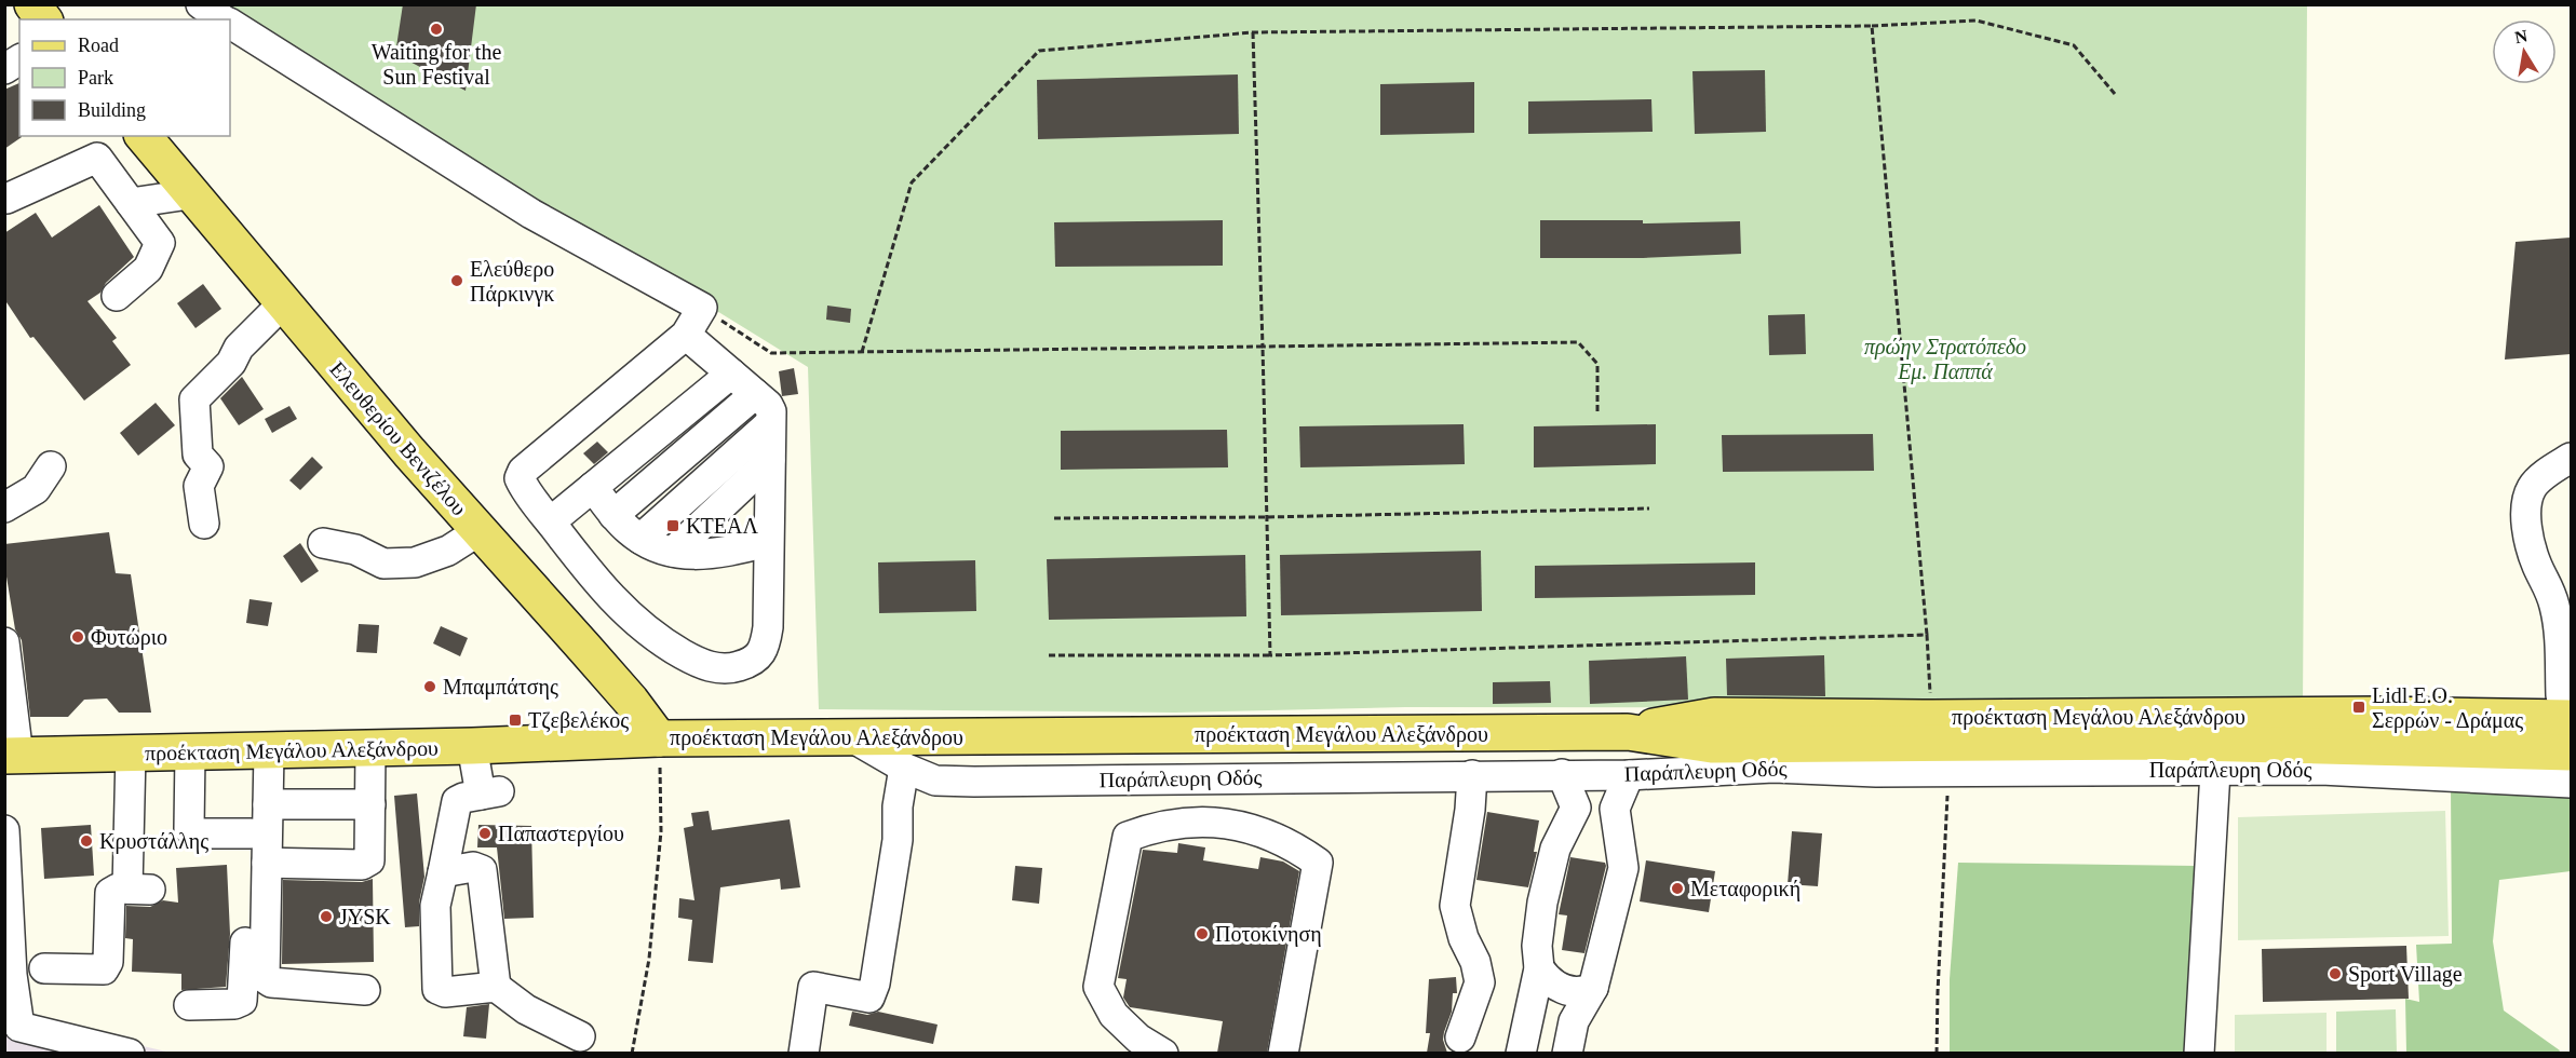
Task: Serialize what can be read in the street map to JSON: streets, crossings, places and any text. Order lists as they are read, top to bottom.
{
  "streets": {
    "main road": ["Ελευθερίου Βενιζέλου", "προέκταση Μεγάλου Αλεξάνδρου"],
    "street": ["Παράπλευρη Οδός"]
  },
  "crossings": [
    ["Ελευθερίου Βενιζέλου", "προέκταση Μεγάλου Αλεξάνδρου"],
    ["προέκταση Μεγάλου Αλεξάνδρου", "Παράπλευρη Οδός"]
  ],
  "parks": ["πρώην Στρατόπεδο Εμ. Παππά"],
  "places": {
    "other": [
      "Waiting for the Sun Festival",
      "Ελεύθερο Πάρκινγκ",
      "Φυτώριο",
      "Μπαμπάτσης",
      "Παπαστεργίου",
      "Κρυστάλλης",
      "Μεταφορική",
      "JYSK",
      "Ποτοκίνηση",
      "Sport Village"
    ],
    "transit": ["ΚΤΕΑΛ", "Lidl Ε.Ο. Σερρών - Δράμας", "Τζεβελέκος"]
  },
  "legend": ["Road", "Park", "Building"],
  "north": "top"
}
